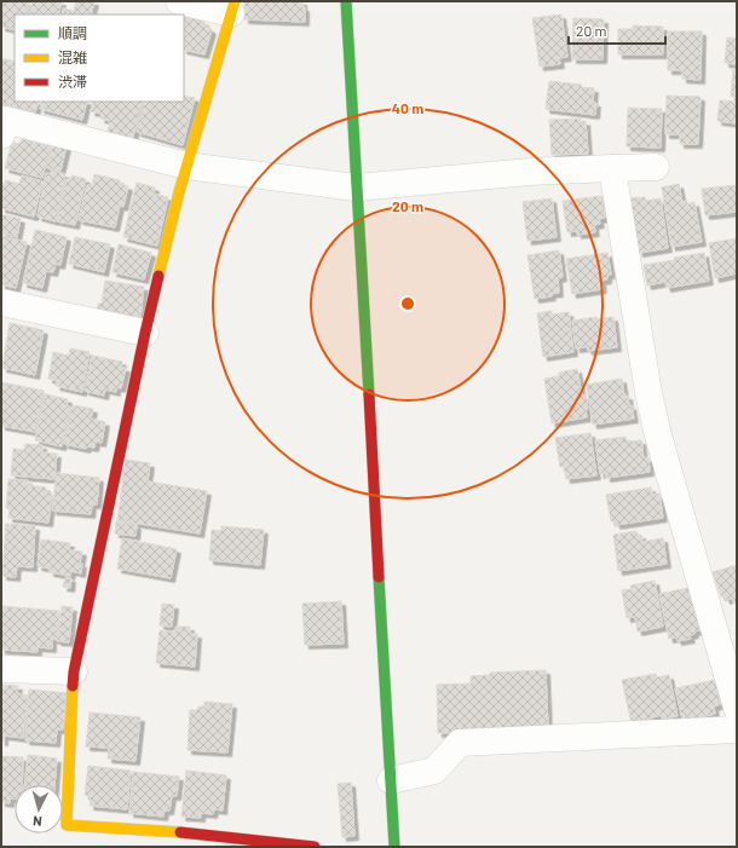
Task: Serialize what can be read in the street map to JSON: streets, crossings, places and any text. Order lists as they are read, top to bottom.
{
  "legend": ["順調", "混雑", "渋滞"],
  "scale_bar": "20 m",
  "north": "bottom",
  "rings": ["40 m", "20 m"]
}
